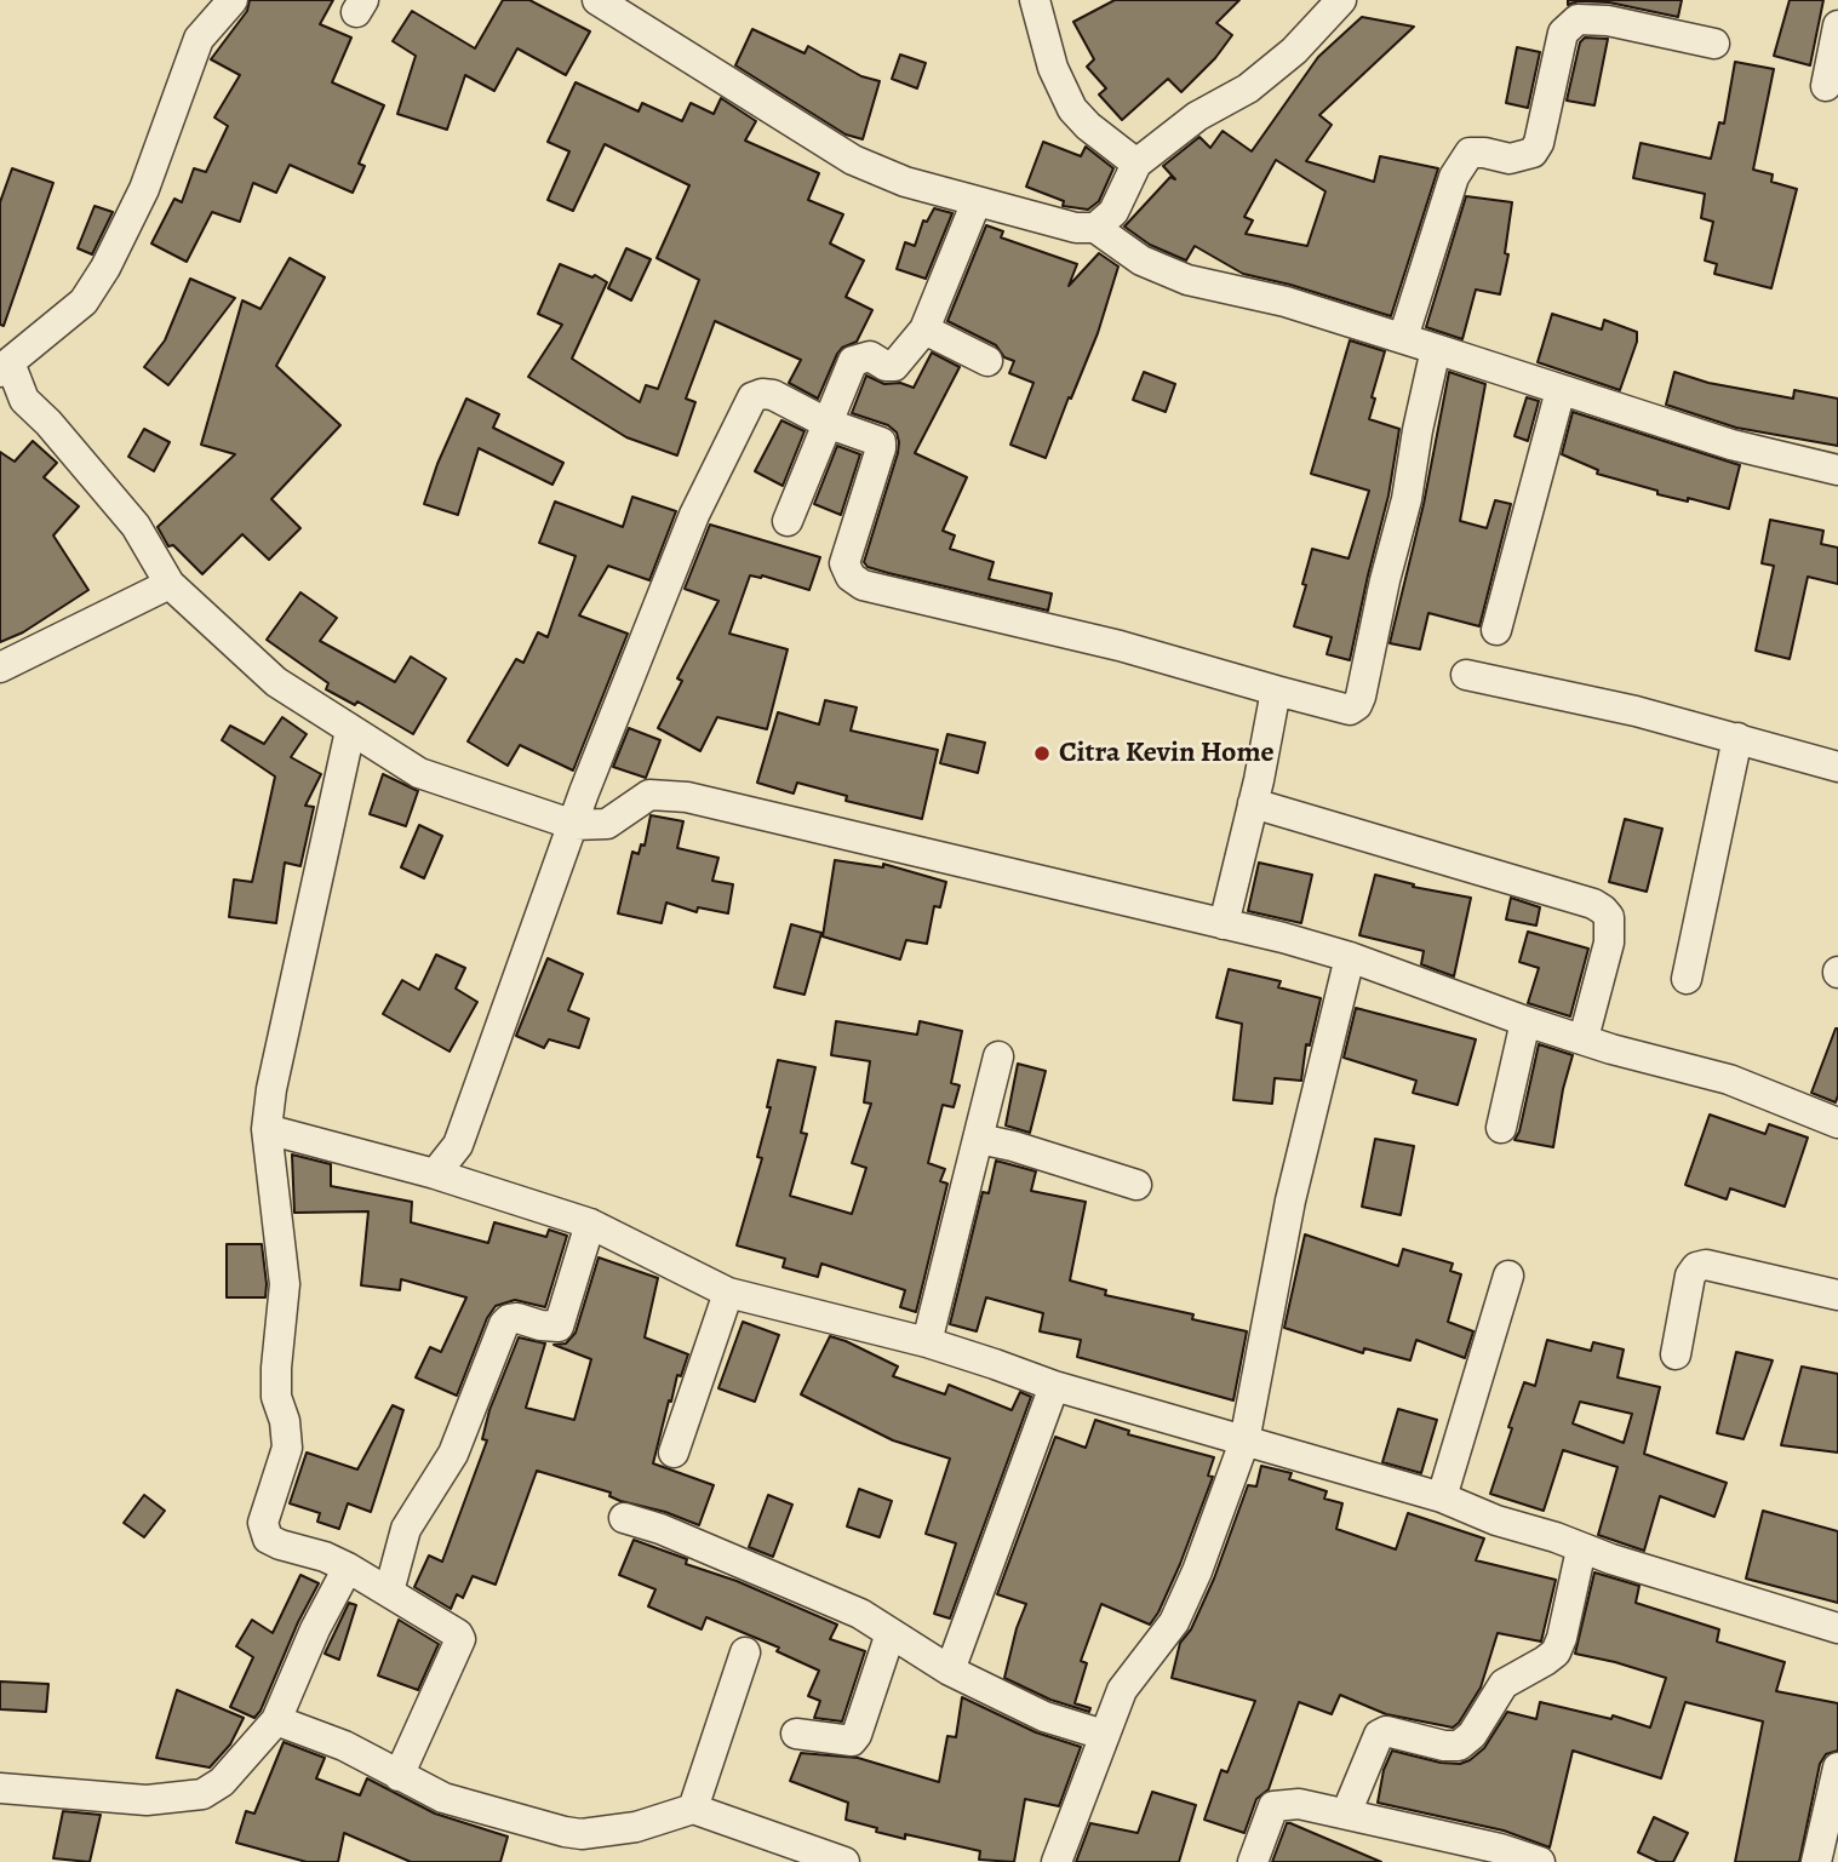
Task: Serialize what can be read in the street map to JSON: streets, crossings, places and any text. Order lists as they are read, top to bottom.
{
  "places": ["Citra Kevin Home"]
}
